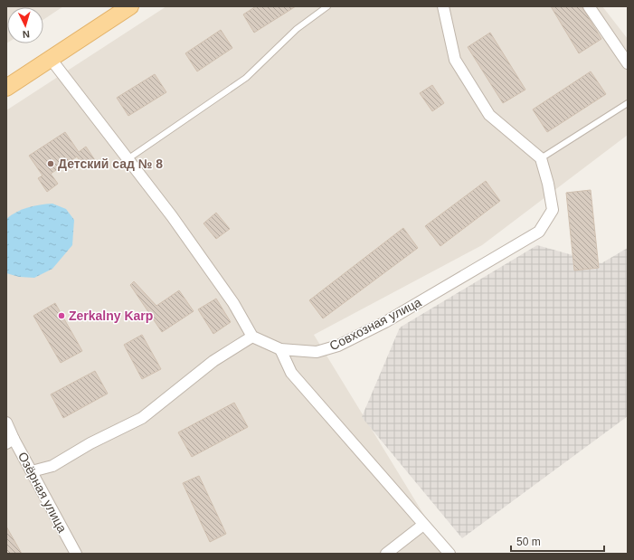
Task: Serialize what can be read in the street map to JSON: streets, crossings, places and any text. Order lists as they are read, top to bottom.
{
  "streets": {
    "street": ["Совхозная улица", "Озёрная улица"]
  },
  "places": ["Детский сад № 8", "Zerkalny Karp"],
  "scale_bar": "50 m",
  "north": "bottom"
}
